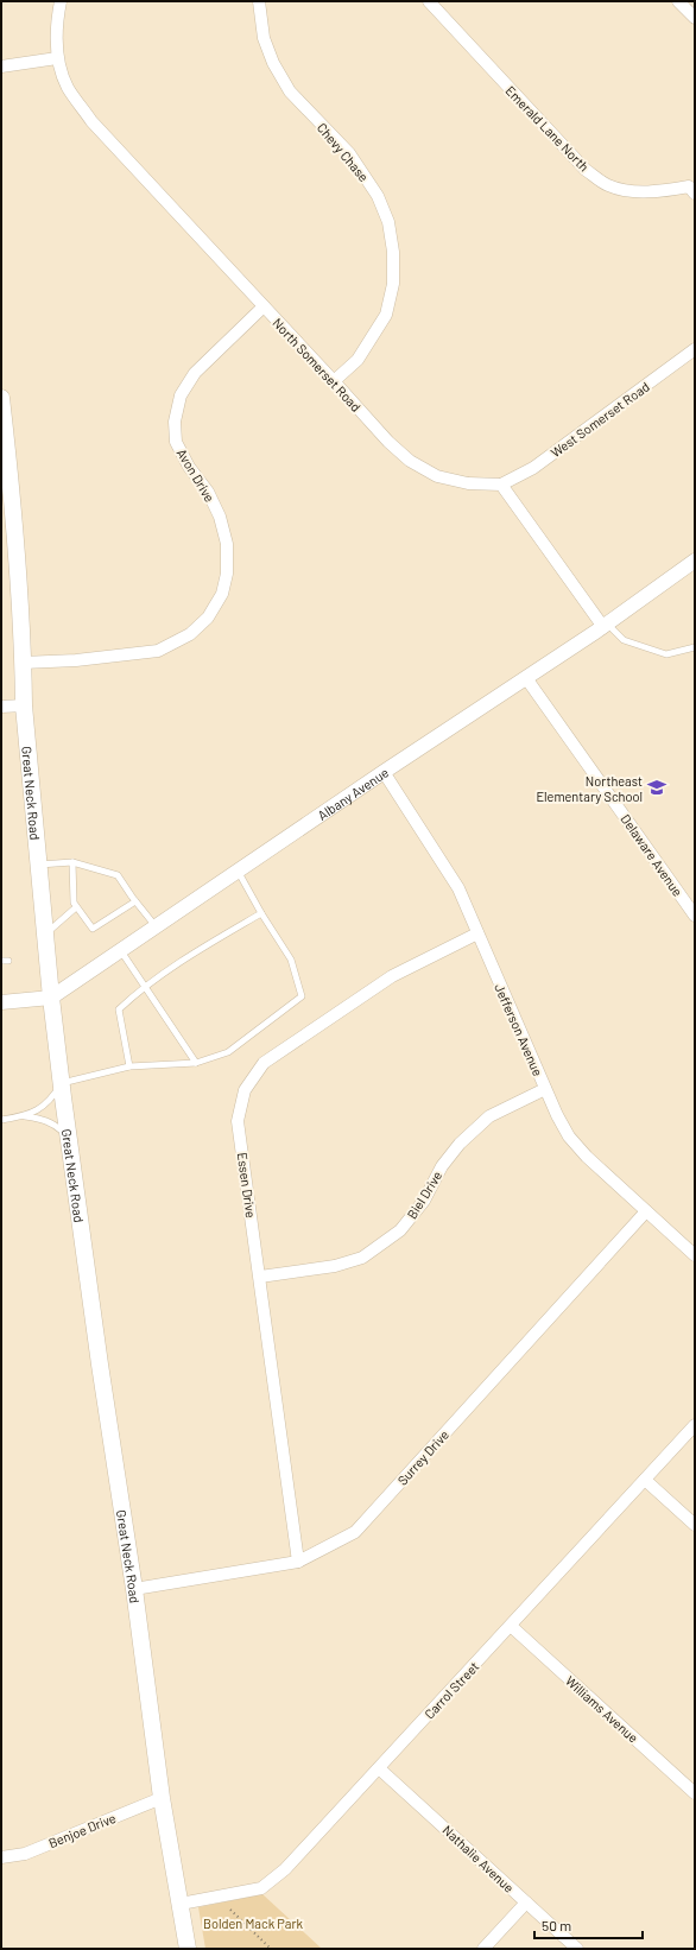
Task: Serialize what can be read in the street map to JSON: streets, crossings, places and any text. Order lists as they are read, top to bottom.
{
  "streets": {
    "main road": ["Great Neck Road"],
    "street": [
      "Emerald Lane North",
      "Chevy Chase",
      "North Somerset Road",
      "West Somerset Road",
      "Avon Drive",
      "Albany Avenue",
      "Delaware Avenue",
      "Jefferson Avenue",
      "Essen Drive",
      "Biel Drive",
      "Surrey Drive",
      "Carrol Street",
      "Williams Avenue",
      "Benjoe Drive",
      "Nathalie Avenue"
    ]
  },
  "crossings": [
    ["Chevy Chase", "North Somerset Road"],
    ["North Somerset Road", "West Somerset Road"],
    ["North Somerset Road", "Avon Drive"],
    ["Avon Drive", "Great Neck Road"],
    ["Great Neck Road", "Albany Avenue"],
    ["Great Neck Road", "Surrey Drive"],
    ["Great Neck Road", "Carrol Street"],
    ["Great Neck Road", "Benjoe Drive"],
    ["Albany Avenue", "Delaware Avenue"],
    ["Albany Avenue", "Jefferson Avenue"],
    ["Jefferson Avenue", "Essen Drive"],
    ["Jefferson Avenue", "Biel Drive"],
    ["Jefferson Avenue", "Surrey Drive"],
    ["Essen Drive", "Biel Drive"],
    ["Essen Drive", "Surrey Drive"],
    ["Carrol Street", "Williams Avenue"],
    ["Carrol Street", "Nathalie Avenue"]
  ],
  "parks": ["Bolden Mack Park"],
  "places": {
    "school or university": ["Northeast Elementary School"]
  },
  "scale_bar": "50 m"
}
